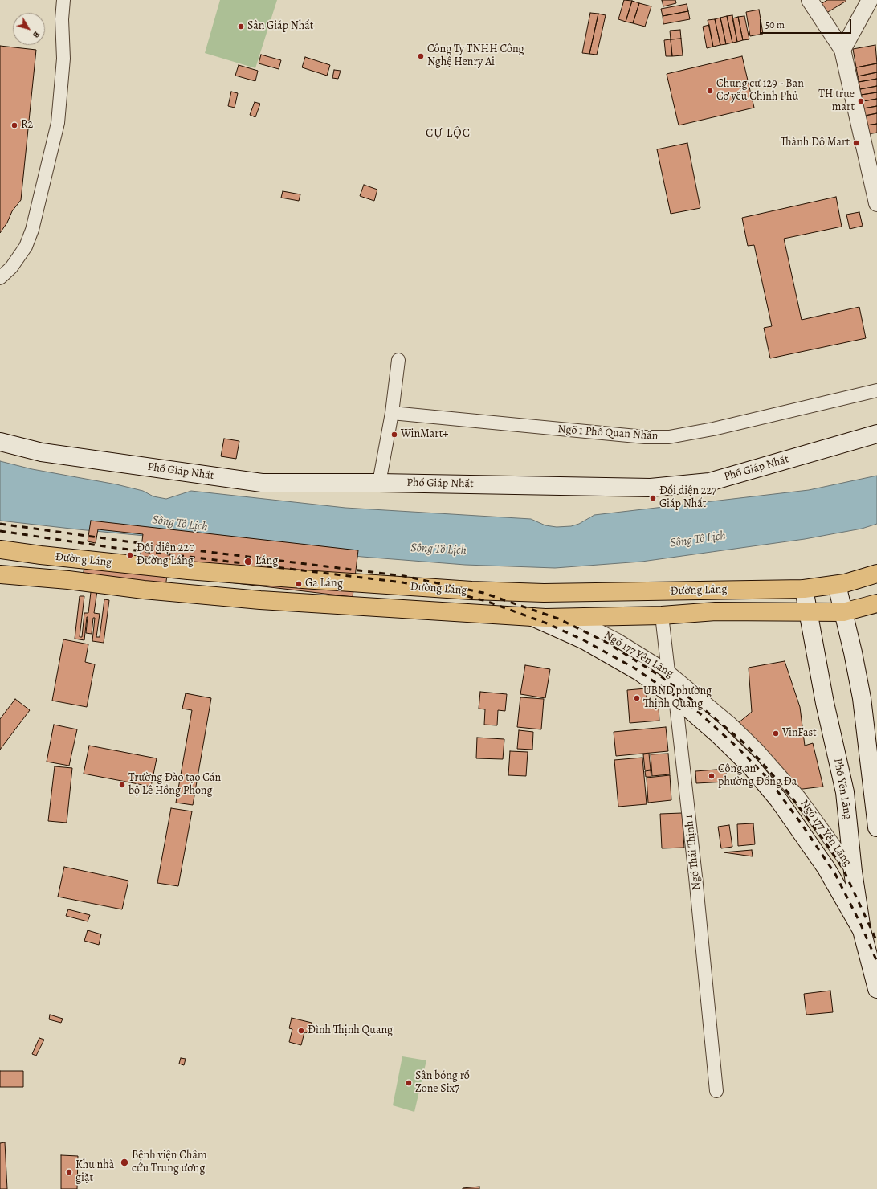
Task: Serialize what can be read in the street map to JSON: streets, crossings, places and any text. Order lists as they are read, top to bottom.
{
  "streets": {
    "main road": ["Phố Giáp Nhất", "Đường Láng", "Phố Yên Lãng"],
    "street": ["Ngõ 1 Phố Quan Nhân", "Ngõ 177 Yên Lãng", "Ngõ Thái Thịnh 1"]
  },
  "crossings": [
    ["Đường Láng", "Ngõ 177 Yên Lãng"],
    ["Đường Láng", "Phố Yên Lãng"],
    ["Đường Láng", "Ngõ Thái Thịnh 1"],
    ["Ngõ 177 Yên Lãng", "Phố Yên Lãng"],
    ["Ngõ 177 Yên Lãng", "Ngõ Thái Thịnh 1"]
  ],
  "districts": ["CỰ LỘC"],
  "water": ["Sông Tô Lịch"],
  "places": [
    "Sân Giáp Nhất",
    "Công Ty TNHH Công Nghệ Henry Ai",
    "Chung cư 129 - Ban Cơ yếu Chính Phủ",
    "TH true mart",
    "R2",
    "Thành Đô Mart",
    "WinMart+",
    "Đối diện 227 Giáp Nhất",
    "Đối diện 220 Đường Láng",
    "Láng",
    "Ga Láng",
    "UBND phường Thịnh Quang",
    "VinFast",
    "Công an phường Đống Đa",
    "Trường Đào tạo Cán bộ Lê Hồng Phong",
    "Đình Thịnh Quang",
    "Sân bóng rổ Zone Six7",
    "Bệnh viện Châm cứu Trung ương",
    "Khu nhà giặt"
  ],
  "scale_bar": "50 m",
  "north": "bottom right"
}
